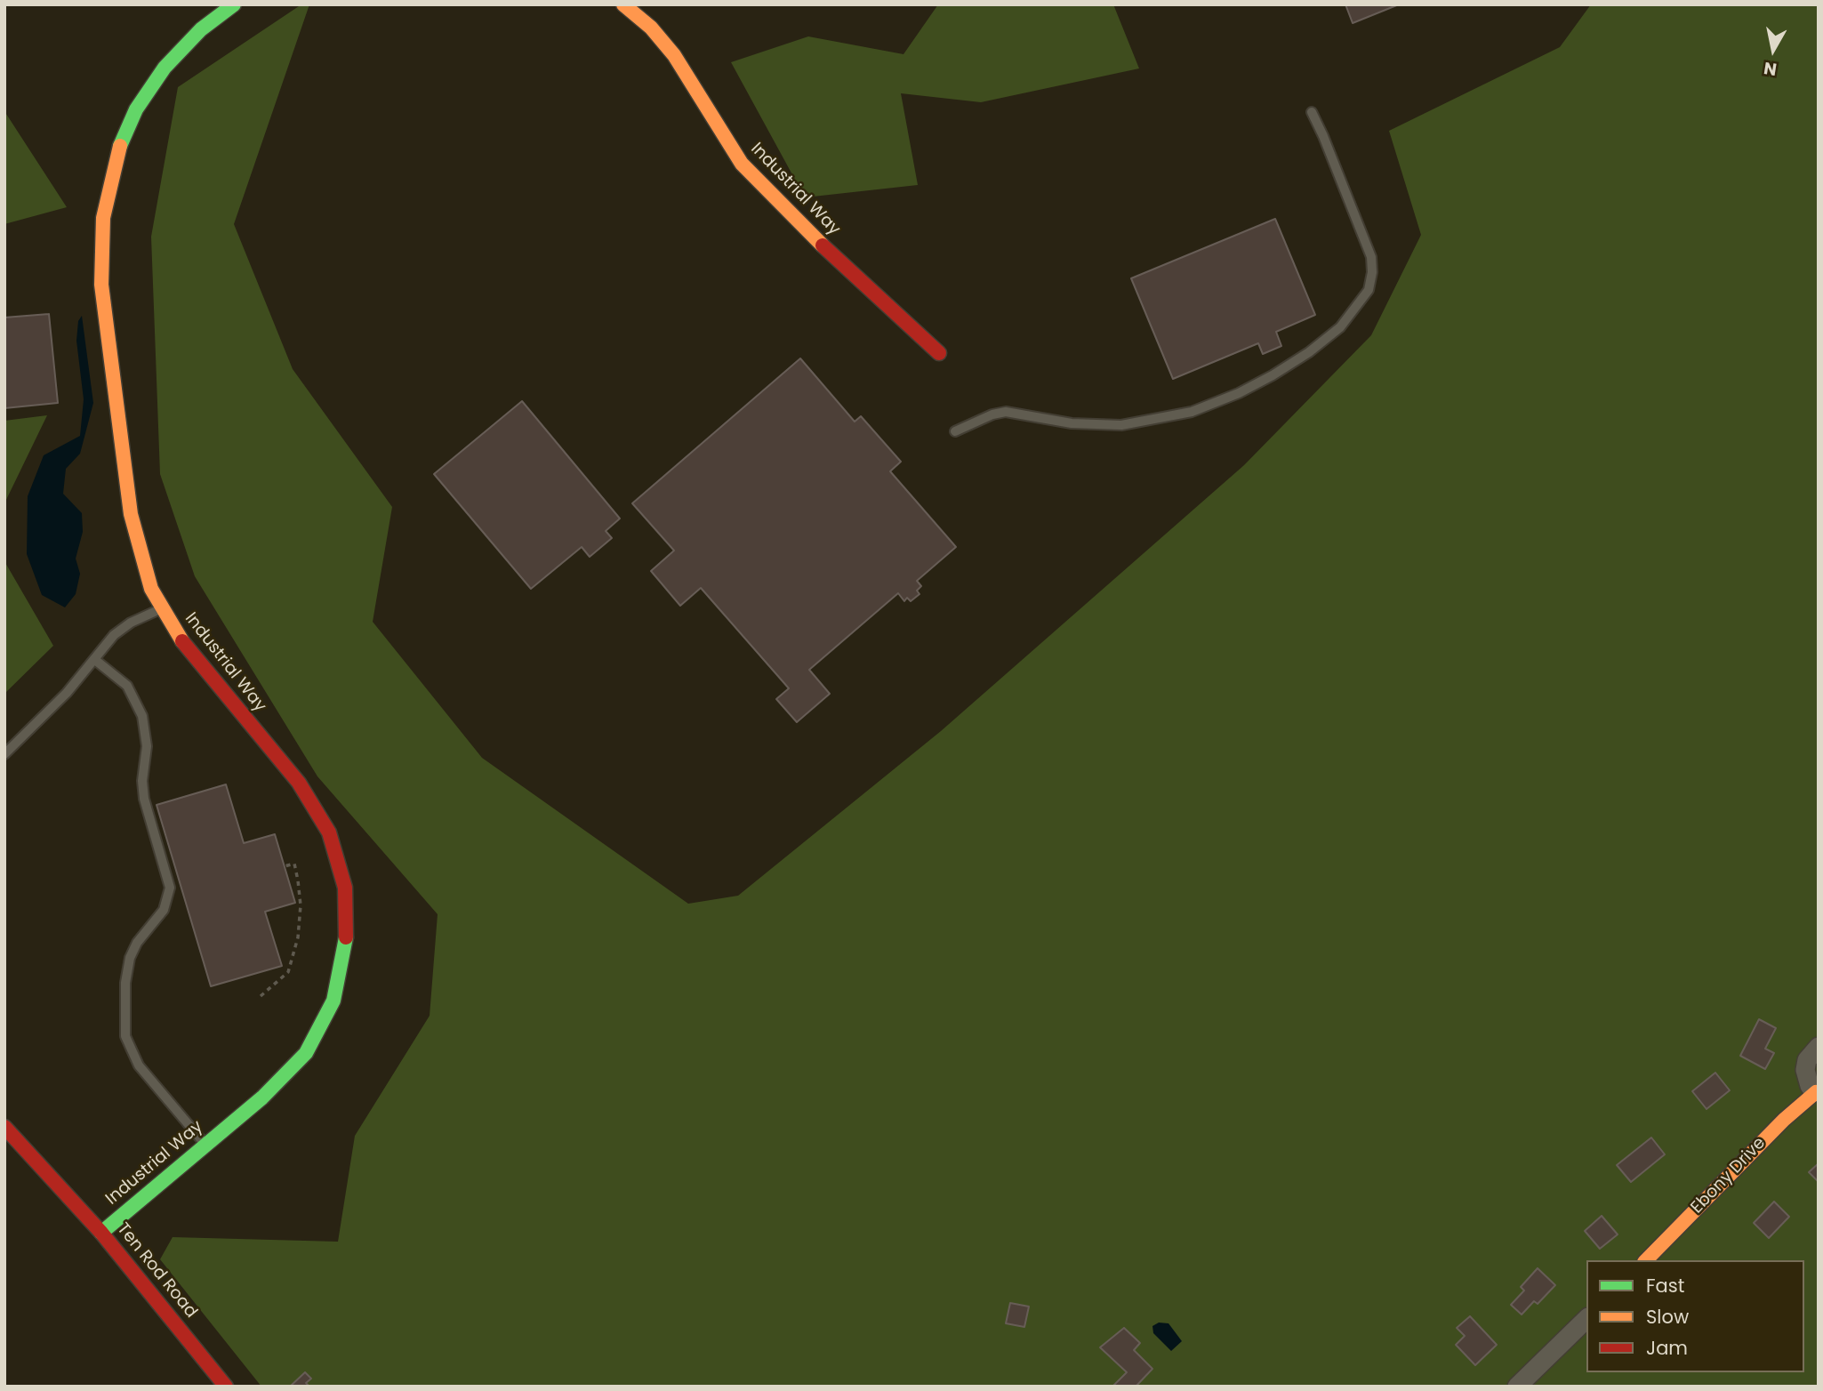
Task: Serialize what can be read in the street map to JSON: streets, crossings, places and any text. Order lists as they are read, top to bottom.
{
  "streets": {
    "street": ["Industrial Way", "Ebony Drive", "Ten Rod Road"]
  },
  "crossings": [
    ["Industrial Way", "Ten Rod Road"]
  ],
  "legend": ["Fast", "Slow", "Jam"],
  "north": "bottom"
}
